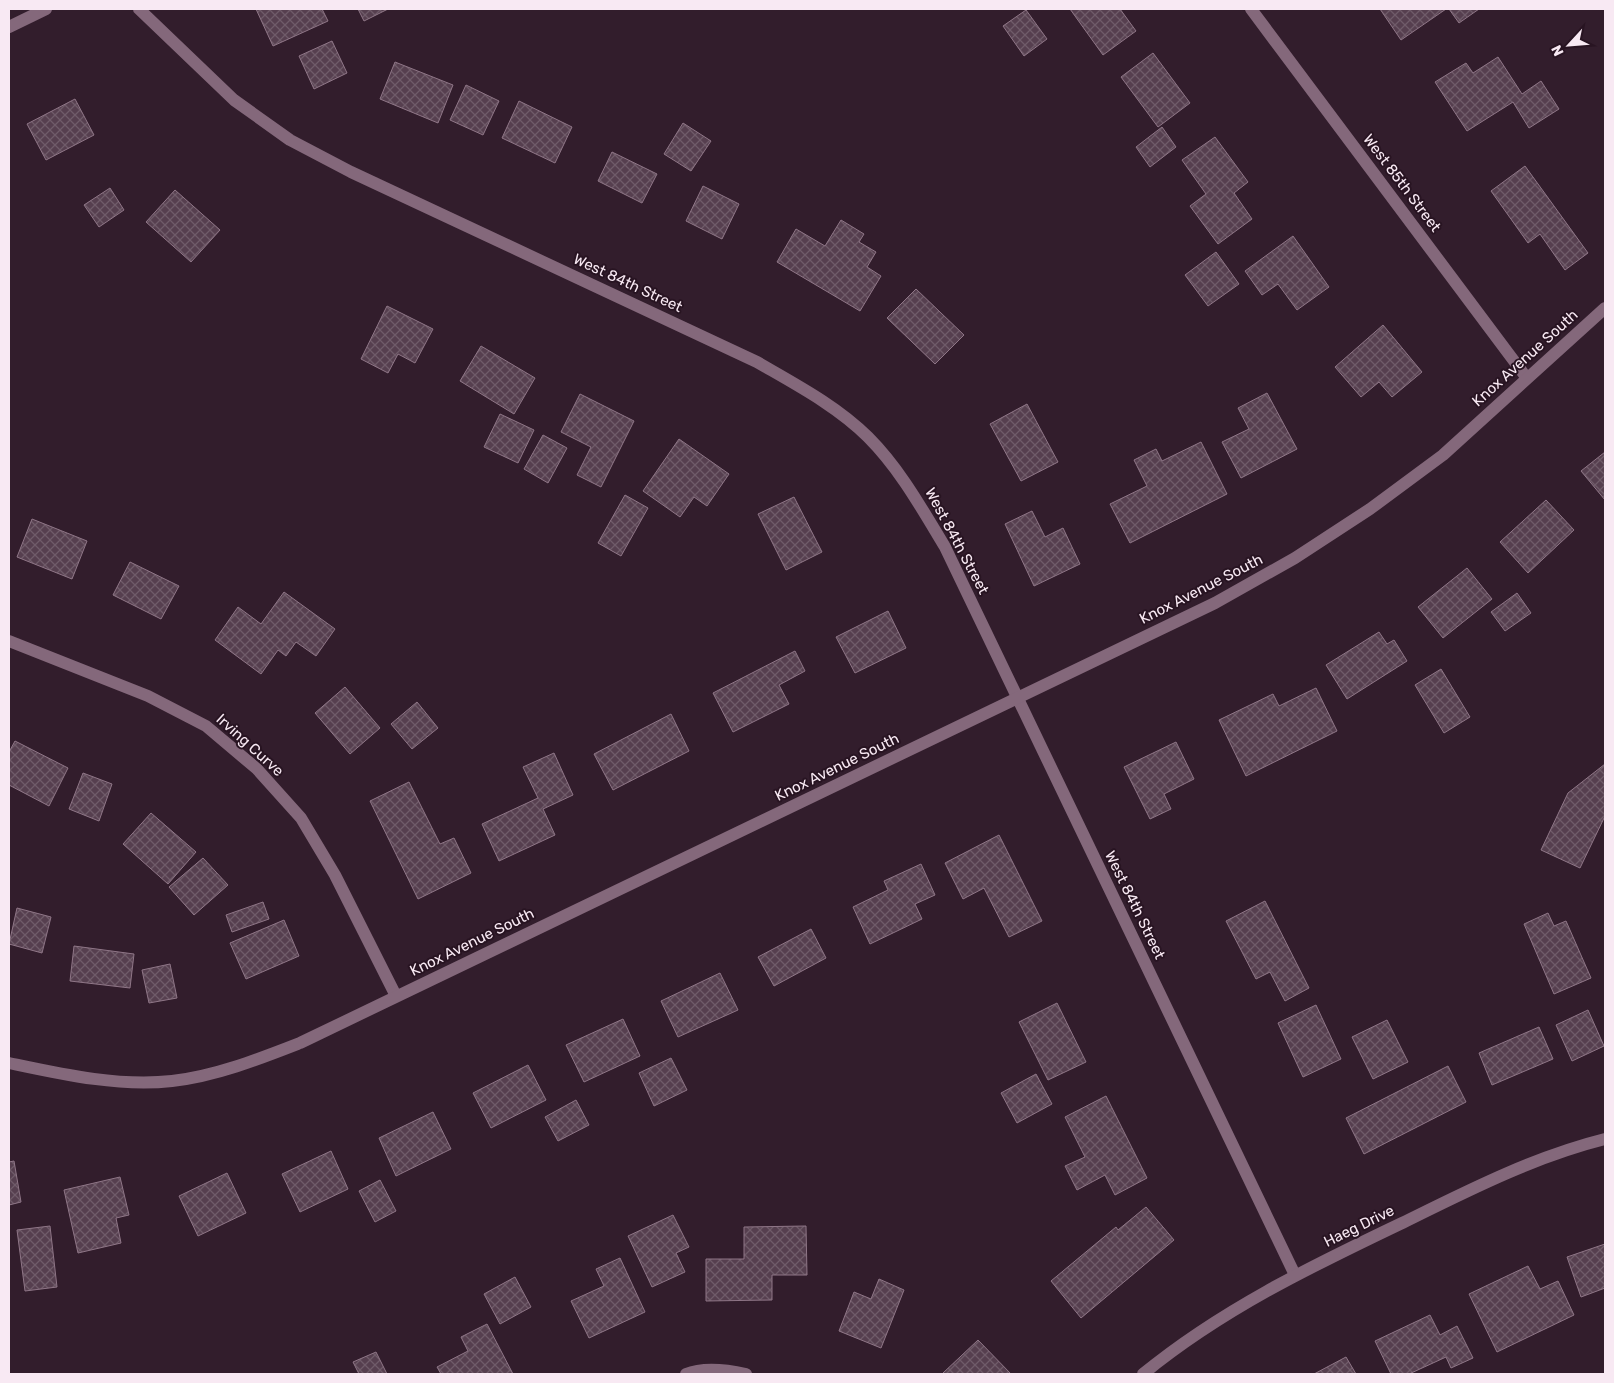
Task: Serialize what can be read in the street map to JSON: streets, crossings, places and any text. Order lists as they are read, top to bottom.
{
  "streets": {
    "street": [
      "West 85th Street",
      "West 84th Street",
      "Knox Avenue South",
      "Irving Curve",
      "Haeg Drive"
    ]
  },
  "crossings": [
    ["West 85th Street", "Knox Avenue South"],
    ["West 84th Street", "Knox Avenue South"],
    ["West 84th Street", "Haeg Drive"],
    ["Knox Avenue South", "Irving Curve"]
  ],
  "north": "bottom left"
}
